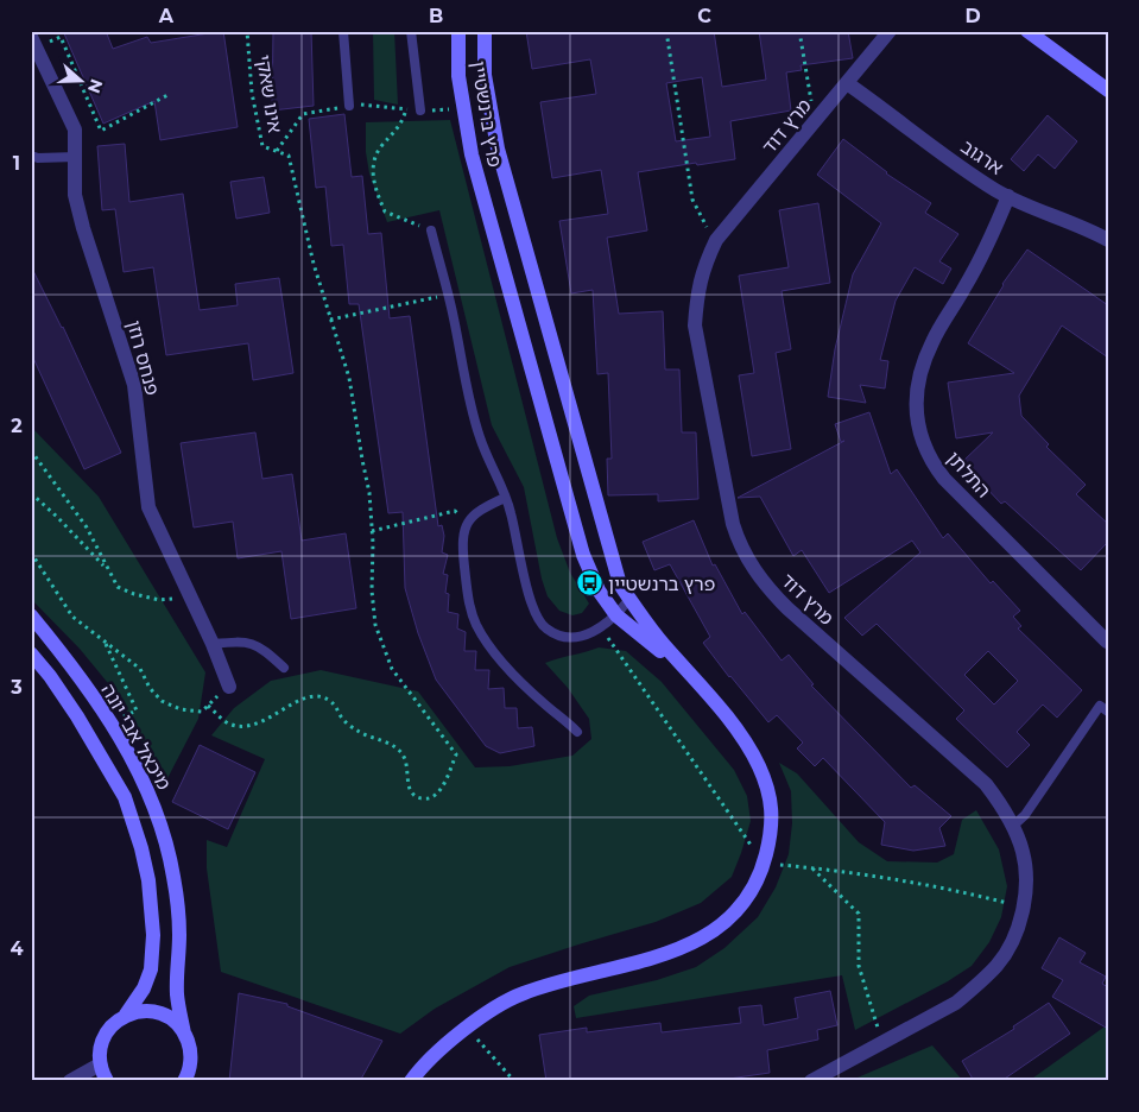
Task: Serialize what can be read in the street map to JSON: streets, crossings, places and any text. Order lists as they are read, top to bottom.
{
  "streets": {
    "street": [
      "פרץ ברנשטיין",
      "מרץ דוד",
      "ארגוב",
      "פנחס רוזן",
      "התלתן",
      "מיכאל אבי יונה"
    ],
    "path": ["אינו שאקי"]
  },
  "crossings": [
    ["מרץ דוד", "ארגוב"],
    ["ארגוב", "התלתן"]
  ],
  "places": {
    "bus stop": ["פרץ ברנשטיין"]
  },
  "north": "right",
  "grid": {
    "columns": [
      "A",
      "B",
      "C",
      "D"
    ],
    "rows": [
      "1",
      "2",
      "3",
      "4"
    ]
  }
}
